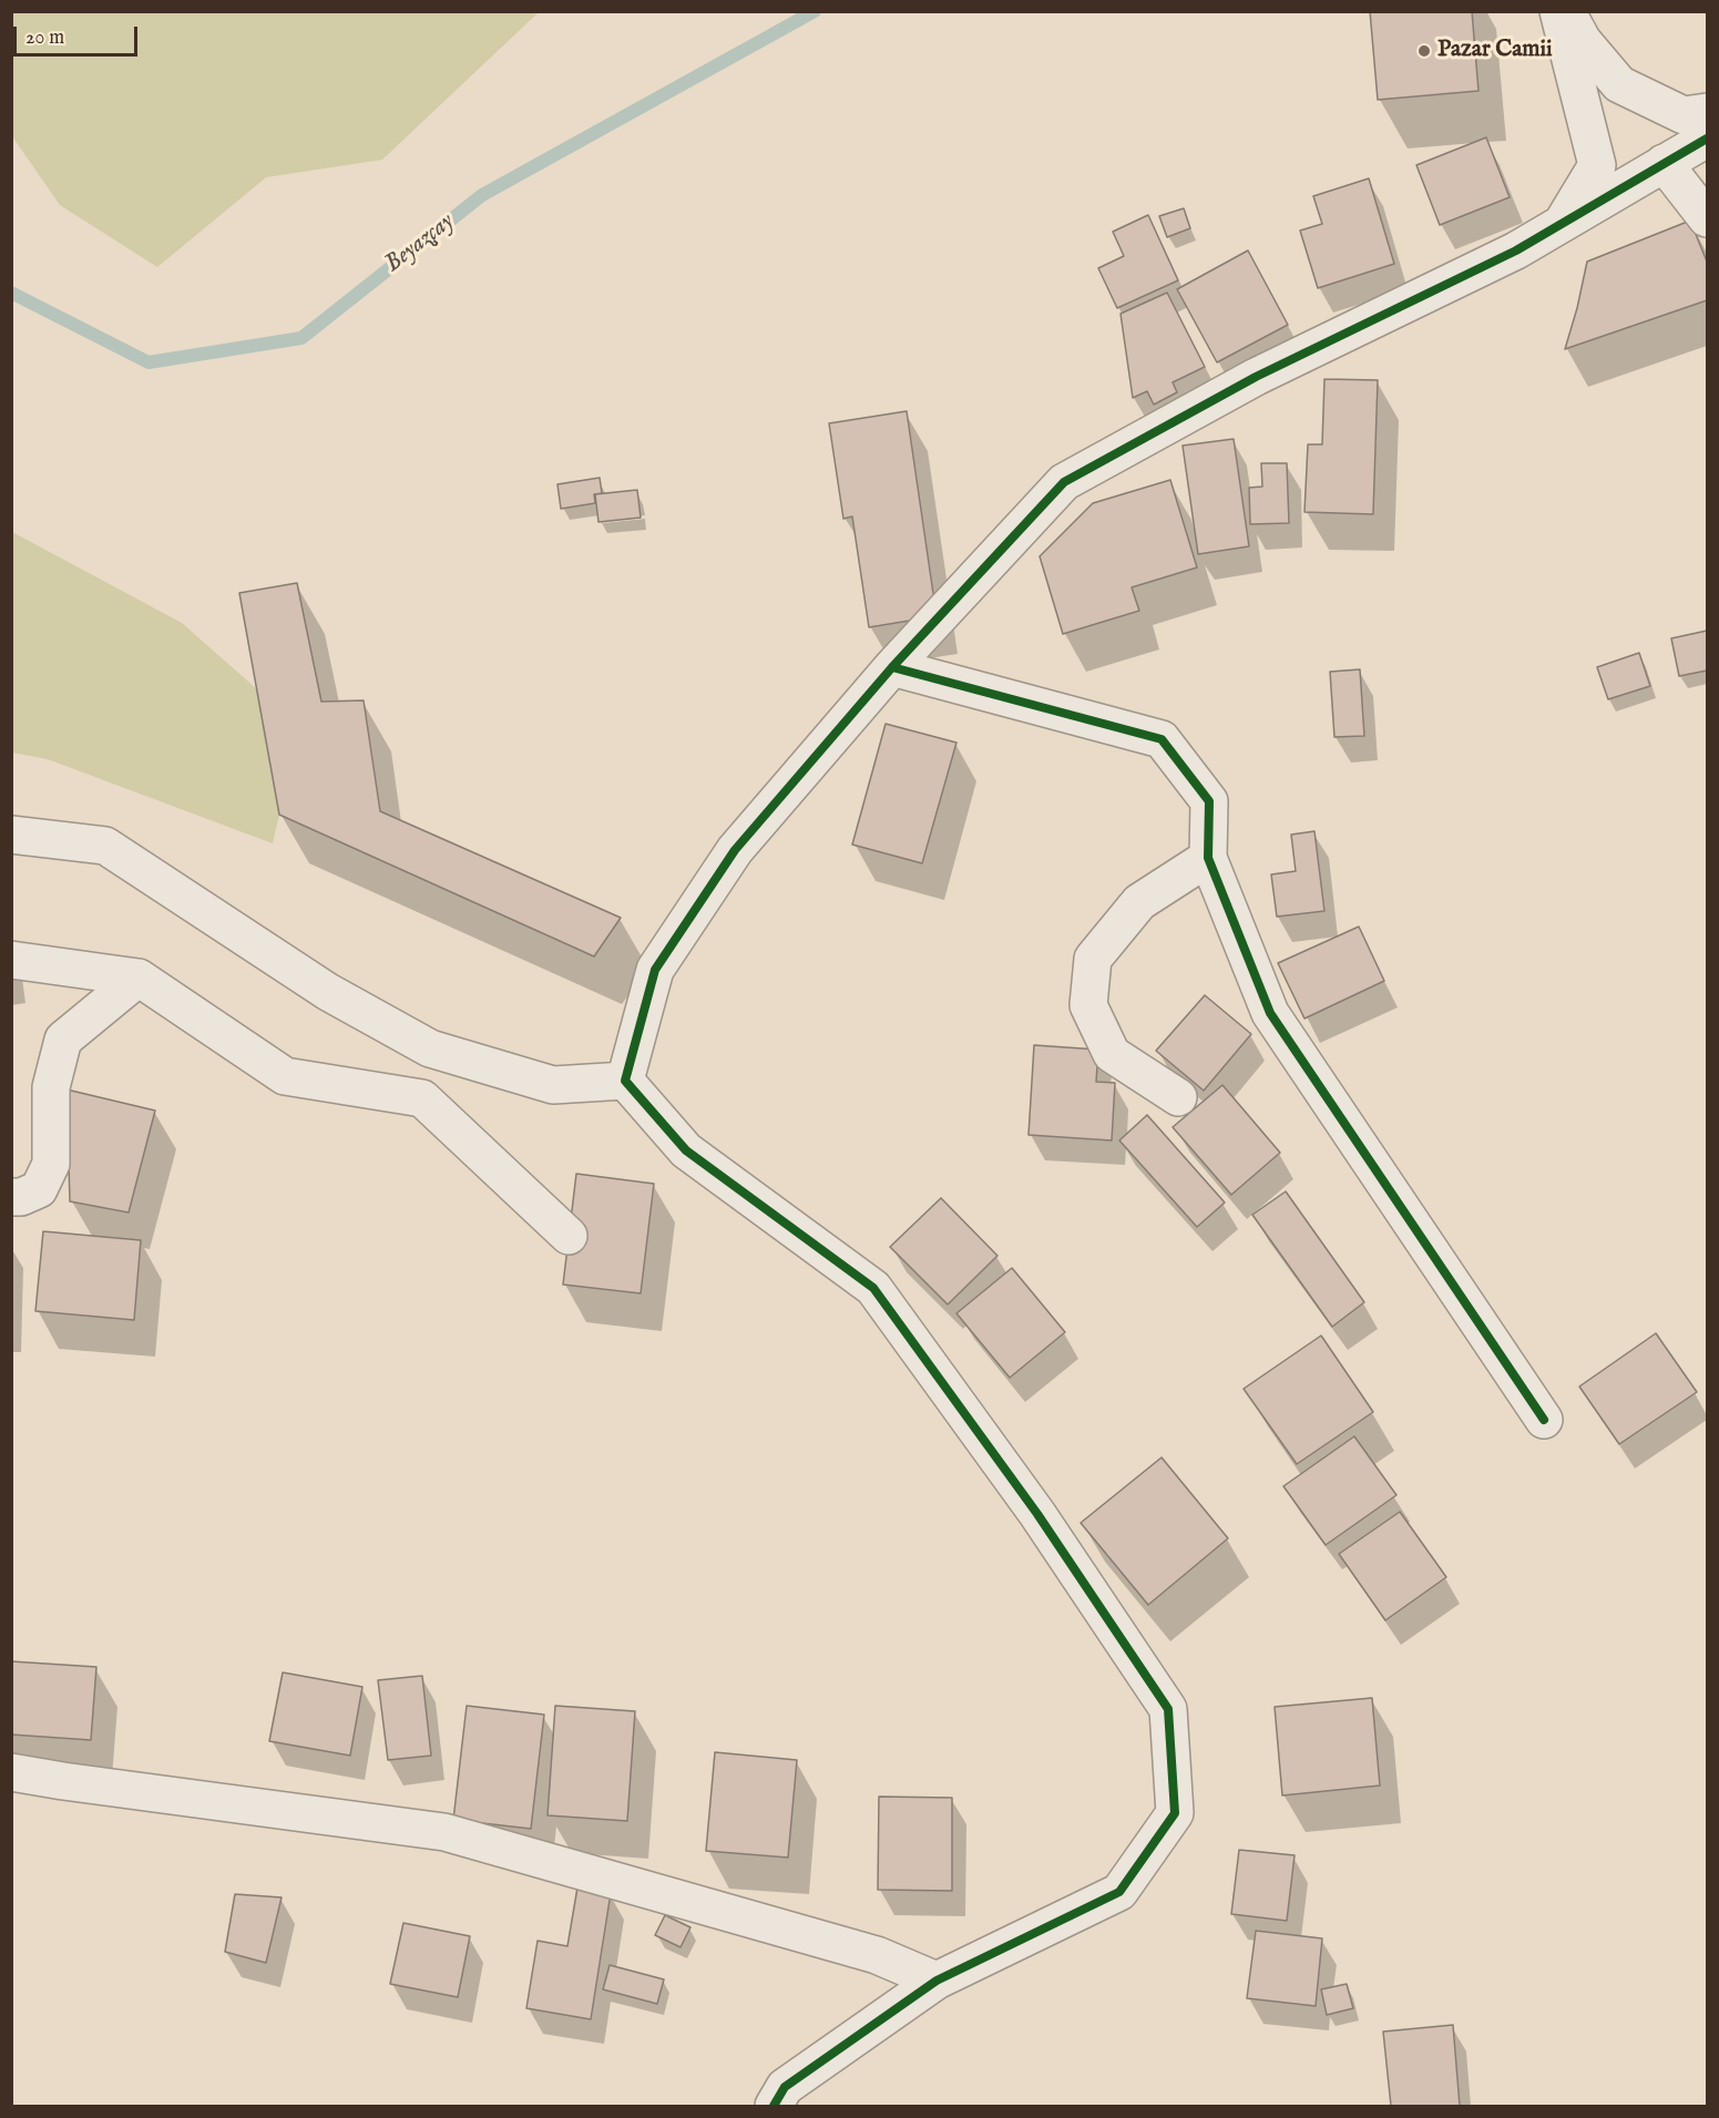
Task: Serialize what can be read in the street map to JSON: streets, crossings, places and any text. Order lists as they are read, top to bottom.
{
  "water": ["Beyazçay"],
  "places": ["Pazar Camii"],
  "scale_bar": "20 m"
}
